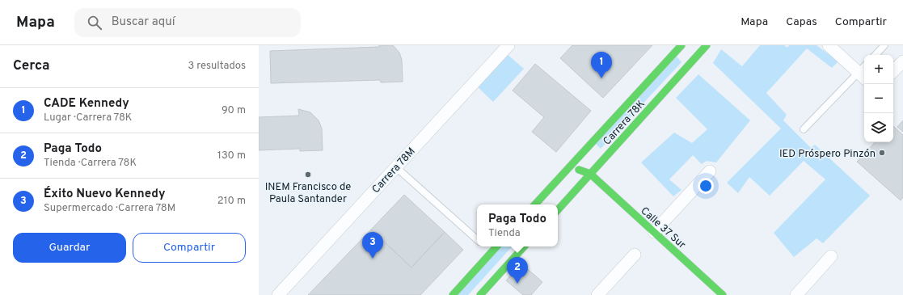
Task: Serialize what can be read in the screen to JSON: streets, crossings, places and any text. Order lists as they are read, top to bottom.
{
  "streets": {
    "main road": ["Carrera 78K", "Calle 37 Sur"],
    "street": ["Carrera 78M"]
  },
  "crossings": [
    ["Carrera 78K", "Calle 37 Sur"]
  ],
  "places": ["IED Próspero Pinzón", "INEM Francisco de Paula Santander"],
  "page": {
    "header": "Mapa",
    "search": "Buscar aquí",
    "nav": ["Mapa", "Capas", "Compartir"],
    "heading": ["Cerca", "3 resultados"],
    "pins": ["1", "3", "2"],
    "map_buttons": ["+", "−"],
    "list": [
      {
        "mark": "1",
        "name": "CADE Kennedy",
        "note": "Lugar · Carrera 78K",
        "value": "90 m"
      },
      {
        "mark": "2",
        "name": "Paga Todo",
        "note": "Tienda · Carrera 78K",
        "value": "130 m"
      },
      {
        "mark": "3",
        "name": "Éxito Nuevo Kennedy",
        "note": "Supermercado · Carrera 78M",
        "value": "210 m"
      }
    ],
    "popup": ["Paga Todo", "Tienda"],
    "buttons": ["Guardar", "Compartir"]
  }
}
